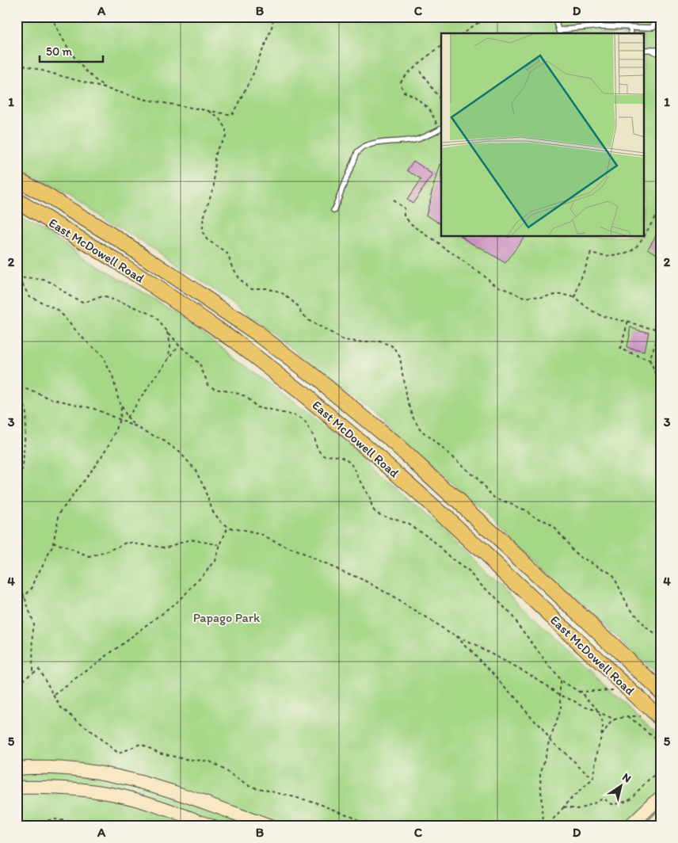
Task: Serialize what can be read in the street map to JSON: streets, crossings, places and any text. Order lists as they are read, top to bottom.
{
  "streets": {
    "main road": ["East McDowell Road"]
  },
  "parks": ["Papago Park"],
  "scale_bar": "50 m",
  "north": "top right",
  "grid": {
    "columns": [
      "A",
      "B",
      "C",
      "D"
    ],
    "rows": [
      "1",
      "2",
      "3",
      "4",
      "5"
    ]
  }
}
